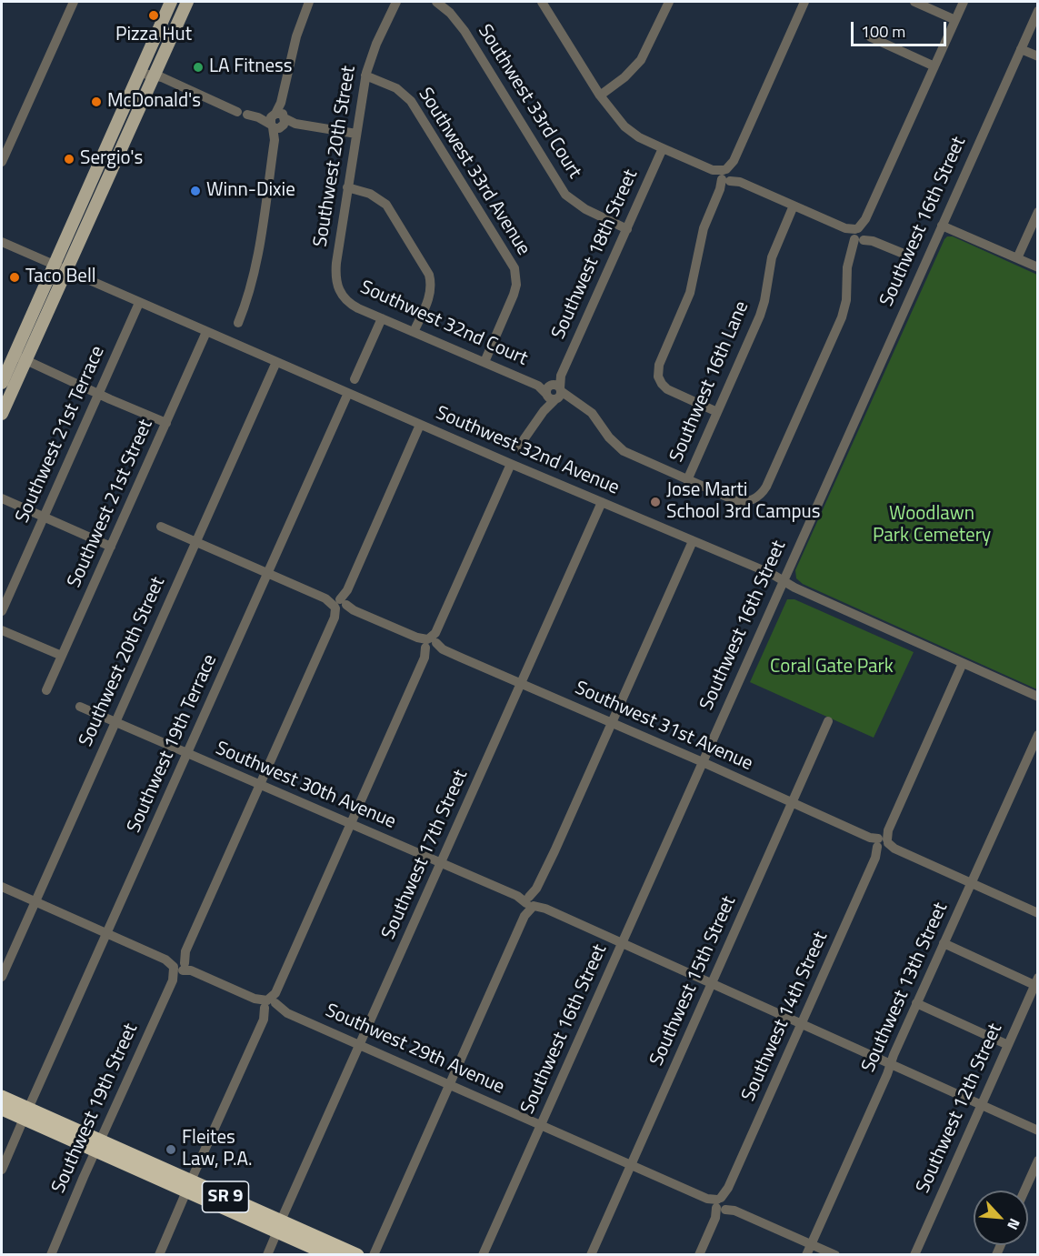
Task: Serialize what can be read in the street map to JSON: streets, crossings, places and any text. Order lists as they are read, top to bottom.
{
  "streets": {
    "highway": ["SR 9"],
    "street": [
      "Southwest 33rd Court",
      "Southwest 20th Street",
      "Southwest 33rd Avenue",
      "Southwest 16th Street",
      "Southwest 18th Street",
      "Southwest 32nd Court",
      "Southwest 16th Lane",
      "Southwest 21st Terrace",
      "Southwest 32nd Avenue",
      "Southwest 21st Street",
      "Southwest 31st Avenue",
      "Southwest 19th Terrace",
      "Southwest 30th Avenue",
      "Southwest 17th Street",
      "Southwest 15th Street",
      "Southwest 13th Street",
      "Southwest 14th Street",
      "Southwest 29th Avenue",
      "Southwest 19th Street",
      "Southwest 12th Street"
    ]
  },
  "crossings": [
    ["Southwest 33rd Court", "Southwest 18th Street"],
    ["Southwest 20th Street", "Southwest 33rd Avenue"],
    ["Southwest 20th Street", "Southwest 32nd Court"],
    ["Southwest 20th Street", "Southwest 32nd Avenue"],
    ["Southwest 20th Street", "Southwest 31st Avenue"],
    ["Southwest 20th Street", "Southwest 30th Avenue"],
    ["Southwest 20th Street", "Southwest 29th Avenue"],
    ["Southwest 33rd Avenue", "Southwest 32nd Court"],
    ["Southwest 16th Street", "Southwest 32nd Avenue"],
    ["Southwest 16th Street", "Southwest 31st Avenue"],
    ["Southwest 16th Street", "Southwest 29th Avenue"],
    ["Southwest 18th Street", "Southwest 32nd Court"],
    ["Southwest 21st Terrace", "Southwest 32nd Avenue"],
    ["Southwest 32nd Avenue", "Southwest 21st Street"],
    ["Southwest 32nd Avenue", "Southwest 19th Terrace"],
    ["Southwest 32nd Avenue", "Southwest 17th Street"],
    ["Southwest 32nd Avenue", "Southwest 14th Street"],
    ["Southwest 32nd Avenue", "Southwest 19th Street"],
    ["Southwest 31st Avenue", "Southwest 19th Terrace"],
    ["Southwest 31st Avenue", "Southwest 17th Street"],
    ["Southwest 31st Avenue", "Southwest 15th Street"],
    ["Southwest 31st Avenue", "Southwest 13th Street"],
    ["Southwest 31st Avenue", "Southwest 14th Street"],
    ["Southwest 31st Avenue", "Southwest 19th Street"],
    ["Southwest 19th Terrace", "Southwest 30th Avenue"],
    ["Southwest 19th Terrace", "Southwest 29th Avenue"],
    ["Southwest 19th Terrace", "SR 9"],
    ["Southwest 30th Avenue", "Southwest 17th Street"],
    ["Southwest 30th Avenue", "Southwest 19th Street"],
    ["Southwest 17th Street", "Southwest 29th Avenue"],
    ["Southwest 17th Street", "SR 9"],
    ["Southwest 15th Street", "Southwest 29th Avenue"],
    ["Southwest 13th Street", "Southwest 29th Avenue"],
    ["Southwest 14th Street", "Southwest 29th Avenue"],
    ["Southwest 29th Avenue", "Southwest 19th Street"],
    ["Southwest 19th Street", "SR 9"]
  ],
  "parks": ["Woodlawn Park Cemetery", "Coral Gate Park"],
  "places": [
    "Pizza Hut",
    "LA Fitness",
    "McDonald's",
    "Sergio's",
    "Winn-Dixie",
    "Taco Bell",
    "Jose Marti School 3rd Campus",
    "Fleites Law, P.A."
  ],
  "scale_bar": "100 m",
  "north": "bottom right"
}
